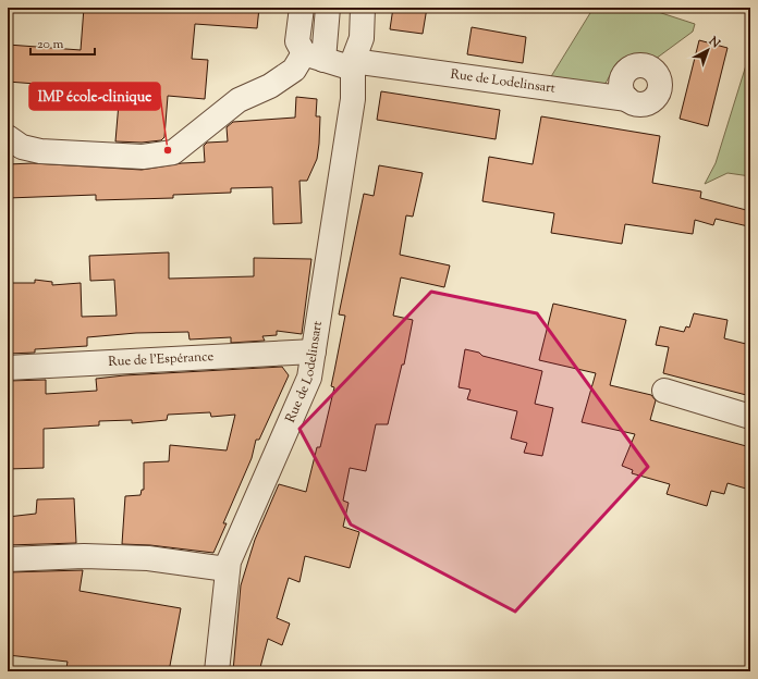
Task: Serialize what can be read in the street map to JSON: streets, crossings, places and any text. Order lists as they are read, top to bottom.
{
  "streets": {
    "street": ["Rue de Lodelinsart", "Rue de l'Espérance"]
  },
  "crossings": [
    ["Rue de Lodelinsart", "Rue de l'Espérance"]
  ],
  "places": ["IMP école-clinique"],
  "scale_bar": "20 m",
  "north": "top right"
}
